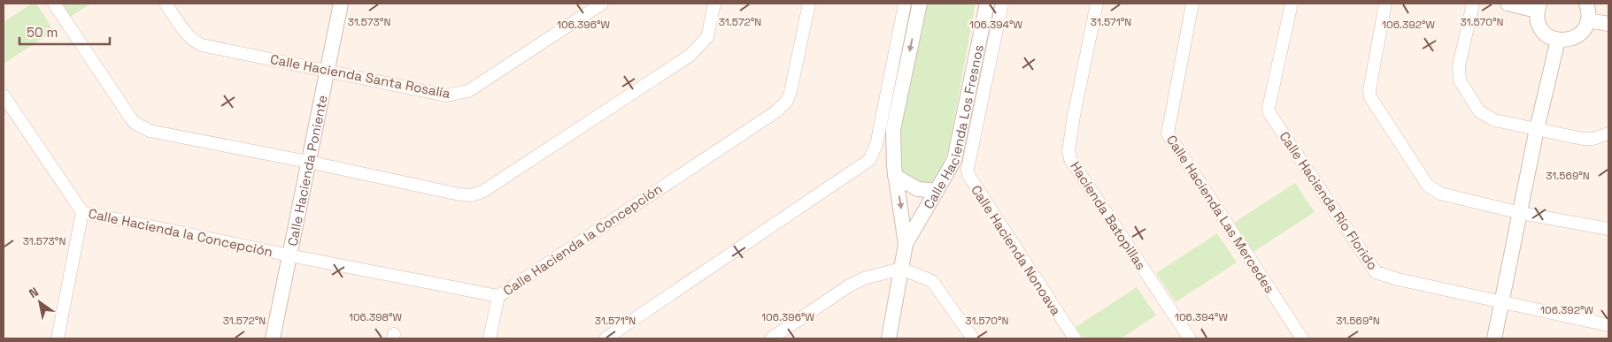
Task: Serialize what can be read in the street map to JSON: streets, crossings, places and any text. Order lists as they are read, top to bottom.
{
  "streets": {
    "street": [
      "Calle Hacienda Santa Rosalía",
      "Calle Hacienda Los Fresnos",
      "Calle Hacienda Poniente",
      "Calle Hacienda Río Florido",
      "Calle Hacienda Las Mercedes",
      "Hacienda Batopillas",
      "Calle Hacienda la Concepción",
      "Calle Hacienda Nonoava"
    ]
  },
  "crossings": [
    ["Calle Hacienda Santa Rosalía", "Calle Hacienda Poniente"],
    ["Calle Hacienda Poniente", "Calle Hacienda la Concepción"]
  ],
  "scale_bar": "50 m",
  "north": "top left",
  "coordinates": [
    "31.573°N",
    "31.572°N",
    "31.571°N",
    "31.570°N",
    "106.396°W",
    "106.394°W",
    "106.392°W",
    "31.569°N",
    "106.398°W"
  ]
}
